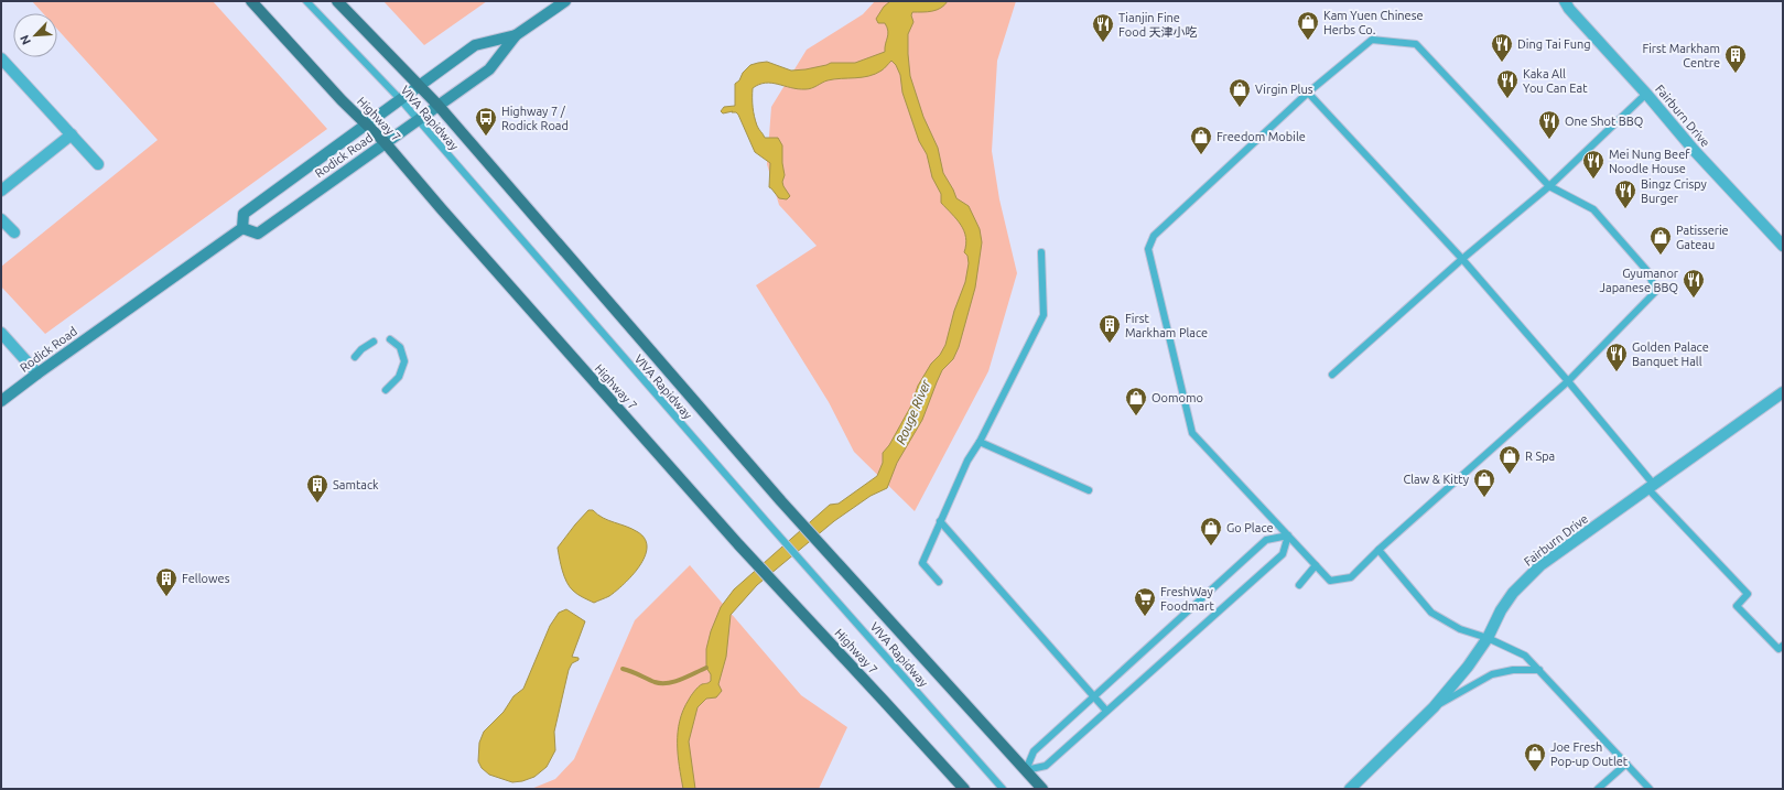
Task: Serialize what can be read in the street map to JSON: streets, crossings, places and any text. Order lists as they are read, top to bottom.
{
  "streets": {
    "main road": ["Highway 7", "Rodick Road"],
    "street": ["Fairburn Drive"],
    "lane": ["VIVA Rapidway"]
  },
  "crossings": [
    ["VIVA Rapidway", "Rodick Road"],
    ["Highway 7", "Rodick Road"]
  ],
  "water": ["Rouge River"],
  "places": {
    "shop": [
      "Kam Yuen Chinese Herbs Co.",
      "Virgin Plus",
      "Freedom Mobile",
      "Patisserie Gateau",
      "Oomomo",
      "R Spa",
      "Claw & Kitty",
      "Go Place",
      "Joe Fresh Pop-up Outlet"
    ],
    "restaurant": [
      "Tianjin Fine Food 天津小吃",
      "Ding Tai Fung",
      "Kaka All You Can Eat",
      "One Shot BBQ",
      "Mei Nung Beef Noodle House",
      "Bingz Crispy Burger",
      "Gyumanor Japanese BBQ",
      "Golden Palace Banquet Hall"
    ],
    "building": [
      "First Markham Centre",
      "First Markham Place",
      "Samtack",
      "Fellowes"
    ],
    "bus stop": ["Highway 7 / Rodick Road"],
    "supermarket": ["FreshWay Foodmart"]
  },
  "north": "bottom left"
}
